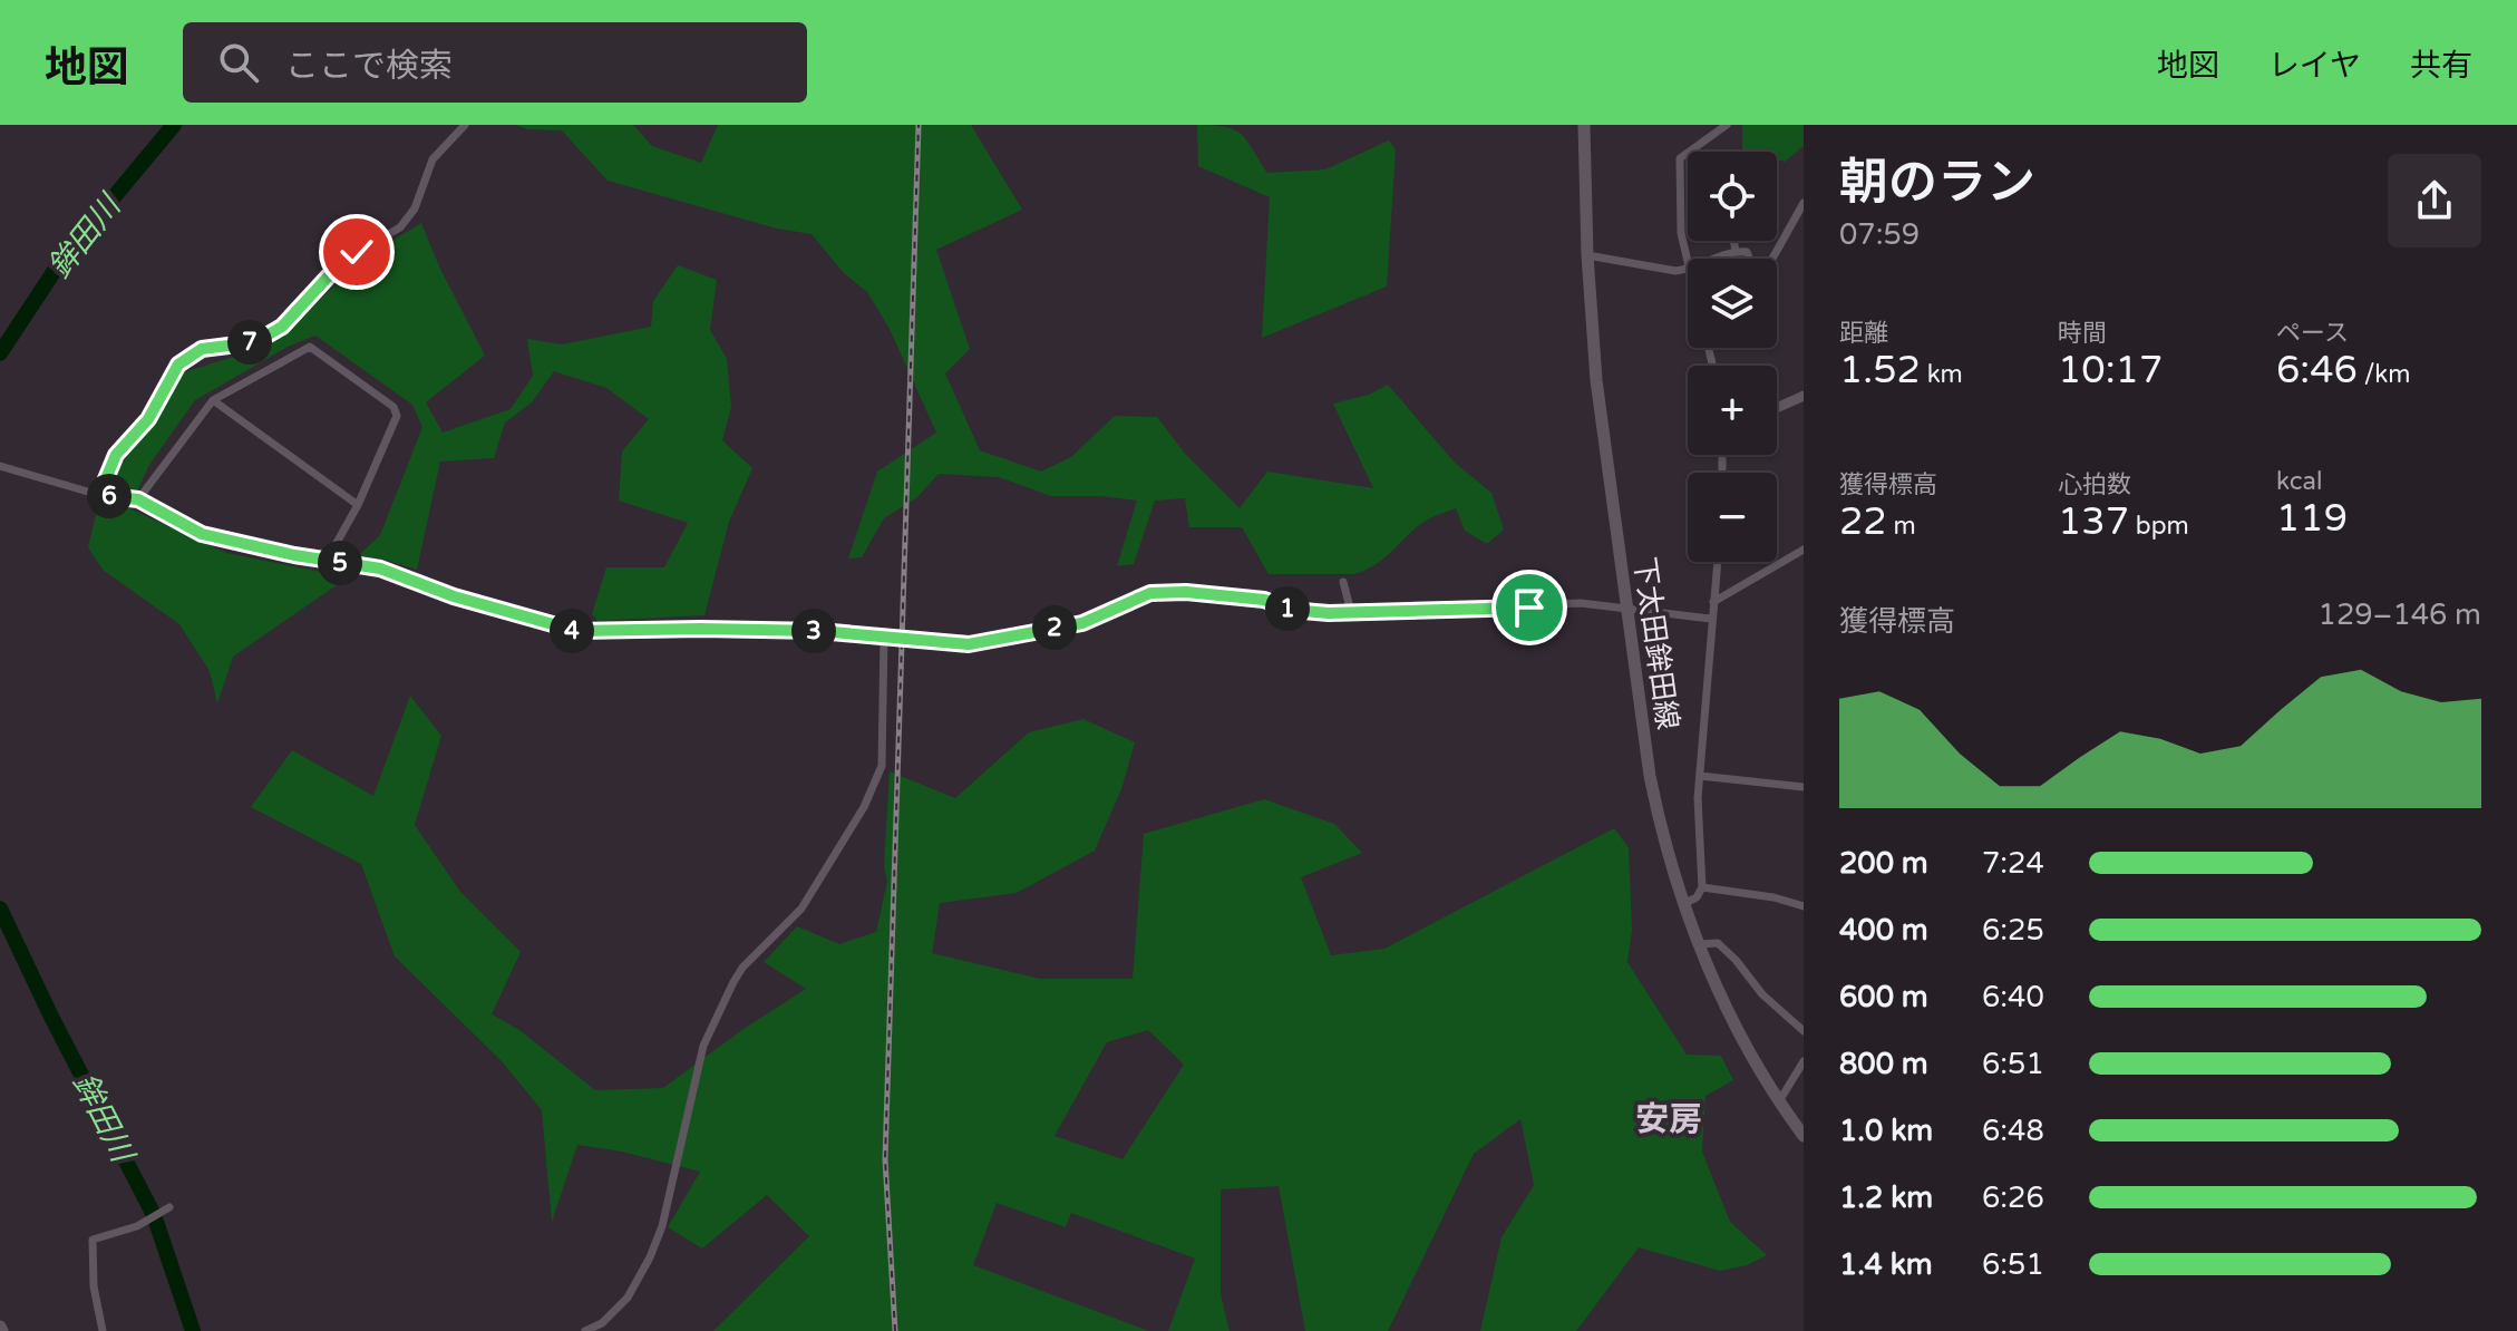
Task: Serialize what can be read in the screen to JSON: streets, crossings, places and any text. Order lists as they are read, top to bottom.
{
  "streets": {
    "main road": ["下太田鉾田線"]
  },
  "districts": ["安房"],
  "water": ["鉾田川"],
  "page": {
    "header": "地図",
    "search": "ここで検索",
    "nav": ["地図", "レイヤ", "共有"],
    "heading": ["朝のラン", "07:59"],
    "map_buttons": ["+", "−"],
    "stats": [
      ["距離", "1.52 km"],
      ["時間", "10:17"],
      ["ペース", "6:46 /km"],
      ["獲得標高", "22 m"],
      ["心拍数", "137 bpm"],
      ["kcal", "119"]
    ],
    "pins": [
      "7",
      "6",
      "5",
      "1",
      "2",
      "3",
      "4"
    ],
    "chart": ["獲得標高", "129–146 m"],
    "list": [
      {
        "name": "200 m",
        "note": "7:24"
      },
      {
        "name": "400 m",
        "note": "6:25"
      },
      {
        "name": "600 m",
        "note": "6:40"
      },
      {
        "name": "800 m",
        "note": "6:51"
      },
      {
        "name": "1.0 km",
        "note": "6:48"
      },
      {
        "name": "1.2 km",
        "note": "6:26"
      },
      {
        "name": "1.4 km",
        "note": "6:51"
      }
    ]
  }
}
